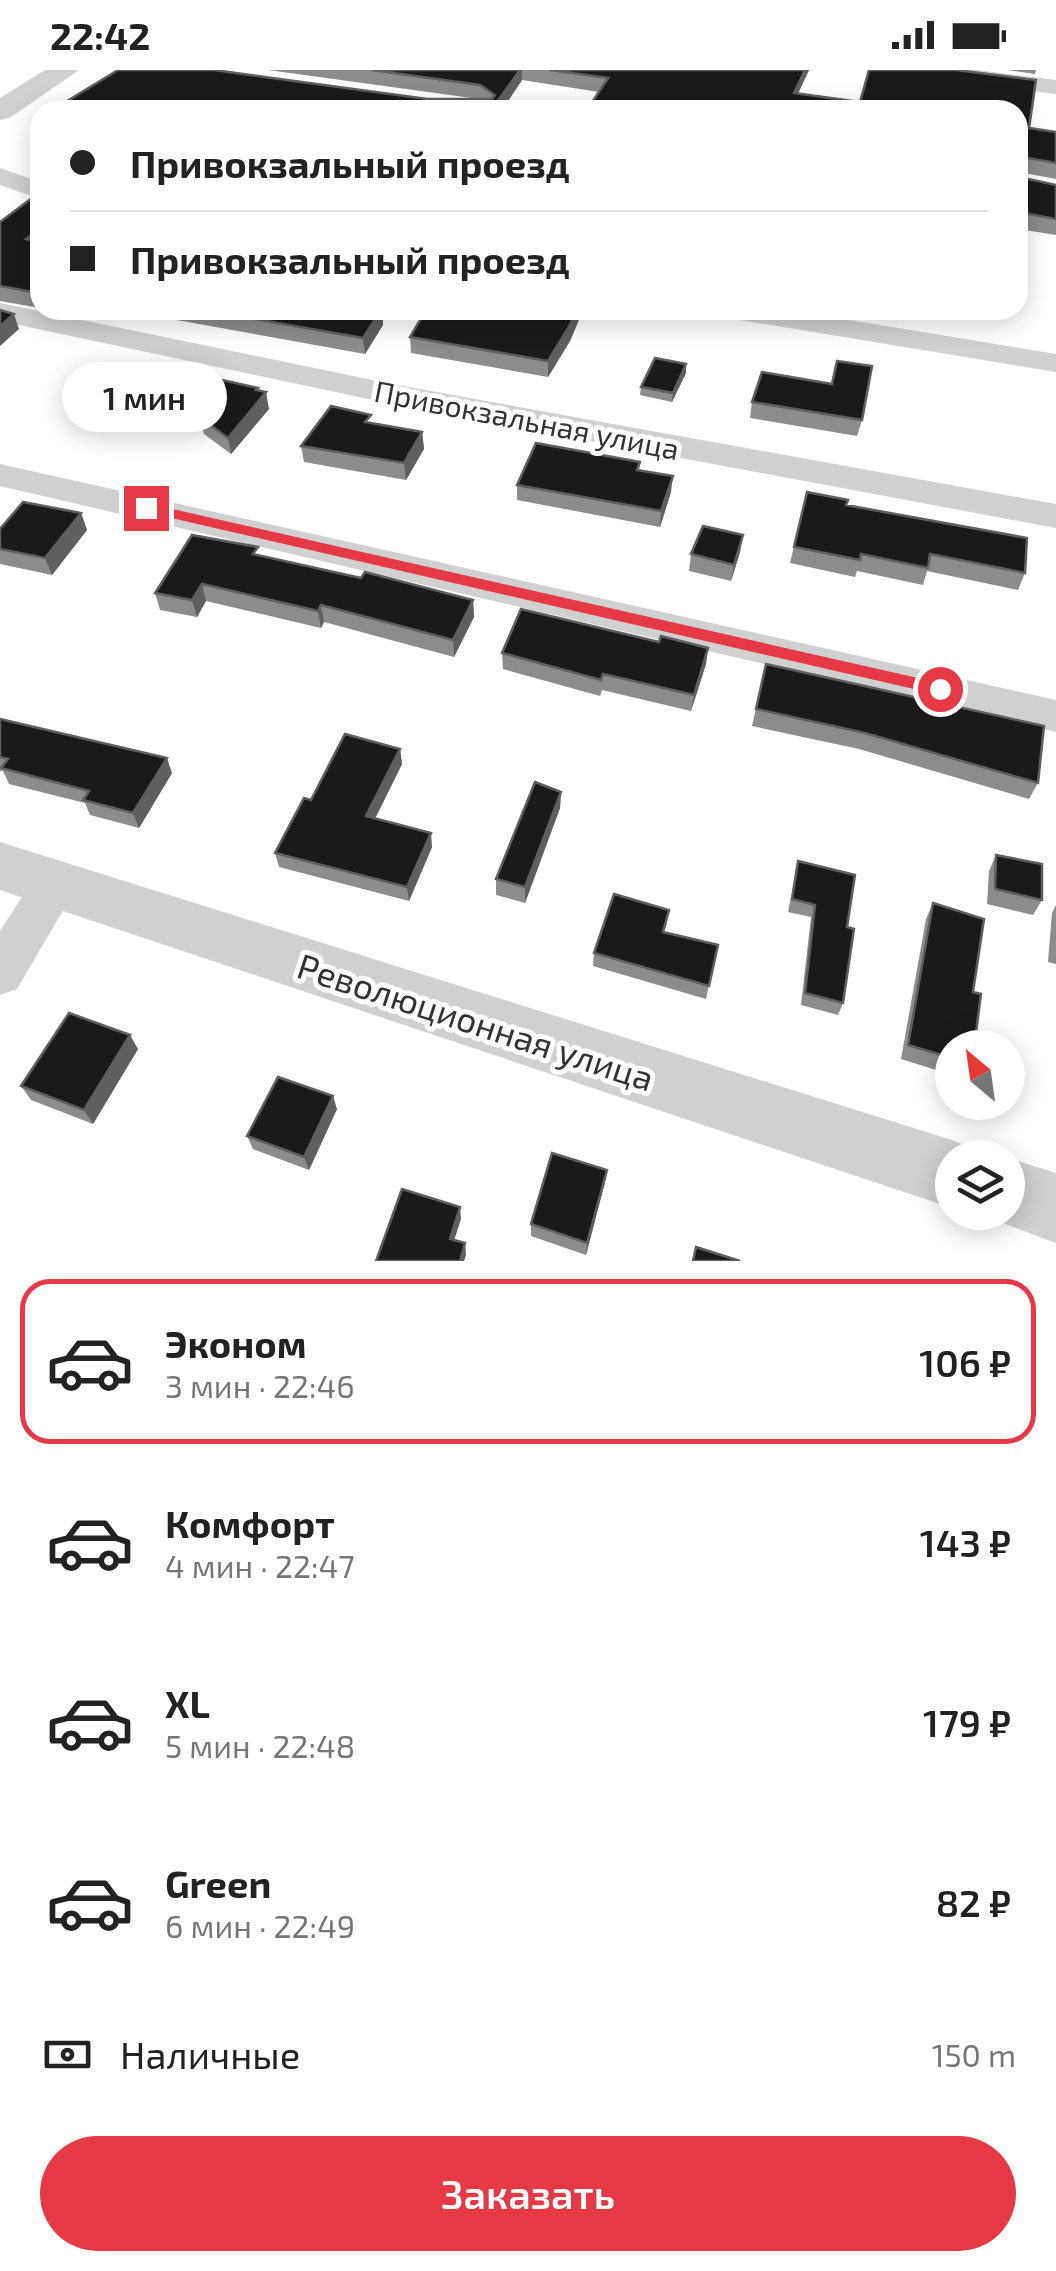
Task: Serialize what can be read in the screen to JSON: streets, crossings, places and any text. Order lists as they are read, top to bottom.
{
  "streets": {
    "street": ["Привокзальная улица", "Революционная улица"]
  },
  "north": "top left",
  "page": {
    "status": "22:42",
    "banner": ["Привокзальный проезд", "Привокзальный проезд"],
    "bubble": "1 мин",
    "list": [
      {
        "name": "Эконом",
        "note": "3 мин · 22:46",
        "value": "106 ₽"
      },
      {
        "name": "Комфорт",
        "note": "4 мин · 22:47",
        "value": "143 ₽"
      },
      {
        "name": "XL",
        "note": "5 мин · 22:48",
        "value": "179 ₽"
      },
      {
        "name": "Green",
        "note": "6 мин · 22:49",
        "value": "82 ₽"
      }
    ],
    "pay": ["Наличные", "150 m"],
    "buttons": "Заказать"
  }
}
